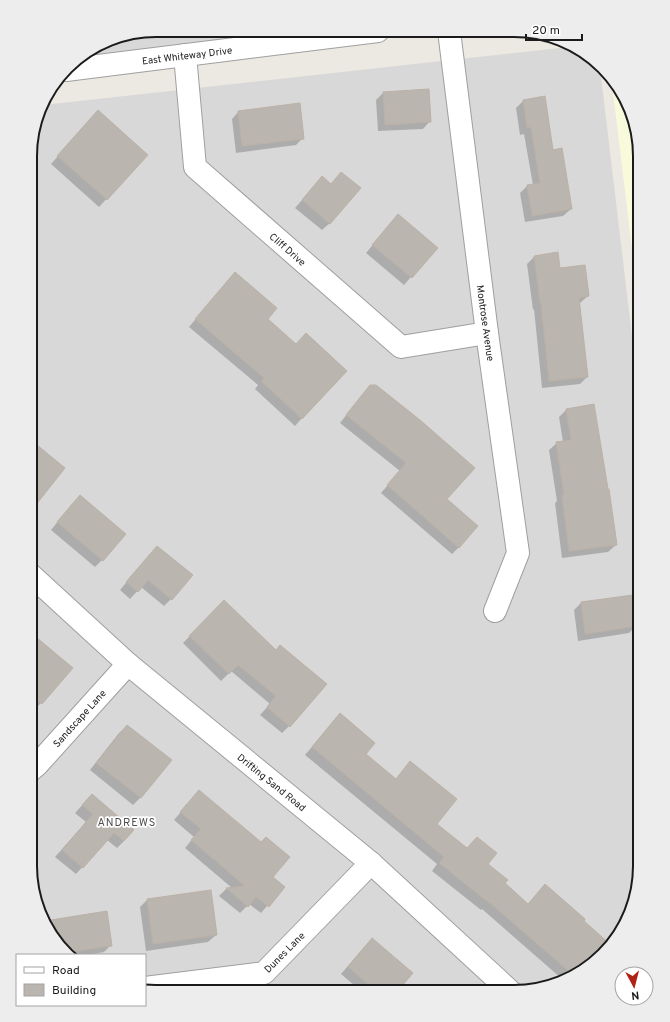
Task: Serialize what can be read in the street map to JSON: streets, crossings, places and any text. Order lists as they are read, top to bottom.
{
  "streets": {
    "street": [
      "East Whiteway Drive",
      "Cliff Drive",
      "Montrose Avenue",
      "Sandscape Lane",
      "Drifting Sand Road",
      "Dunes Lane"
    ]
  },
  "crossings": [
    ["East Whiteway Drive", "Cliff Drive"],
    ["Cliff Drive", "Montrose Avenue"],
    ["Sandscape Lane", "Drifting Sand Road"],
    ["Drifting Sand Road", "Dunes Lane"]
  ],
  "districts": ["ANDREWS"],
  "legend": ["Road", "Building"],
  "scale_bar": "20 m",
  "north": "bottom"
}
